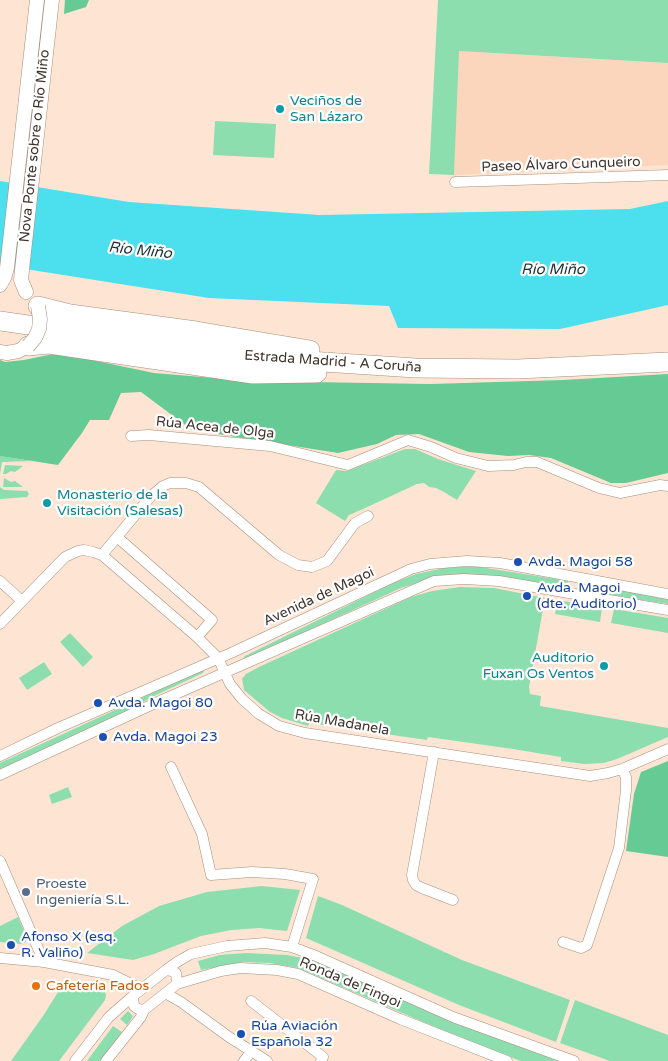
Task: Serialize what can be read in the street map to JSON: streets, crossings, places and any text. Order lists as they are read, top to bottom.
{
  "streets": {
    "highway": ["Estrada Madrid - A Coruña"],
    "main road": ["Nova Ponte sobre o Río Miño"],
    "street": [
      "Paseo Álvaro Cunqueiro",
      "Rúa Acea de Olga",
      "Avenida de Magoi",
      "Rúa Madanela",
      "Ronda de Fingoi"
    ]
  },
  "crossings": [
    ["Avenida de Magoi", "Rúa Madanela"]
  ],
  "water": ["Río Miño"],
  "places": [
    "Veciños de San Lázaro",
    "Monasterio de la Visitación (Salesas)",
    "Avda. Magoi 58",
    "Avda. Magoi (dte. Auditorio)",
    "Auditorio Fuxan Os Ventos",
    "Avda. Magoi 80",
    "Avda. Magoi 23",
    "Proeste Ingeniería S.L.",
    "Afonso X (esq. R. Valiño)",
    "Cafetería Fados",
    "Rúa Aviación Española 32"
  ]
}
